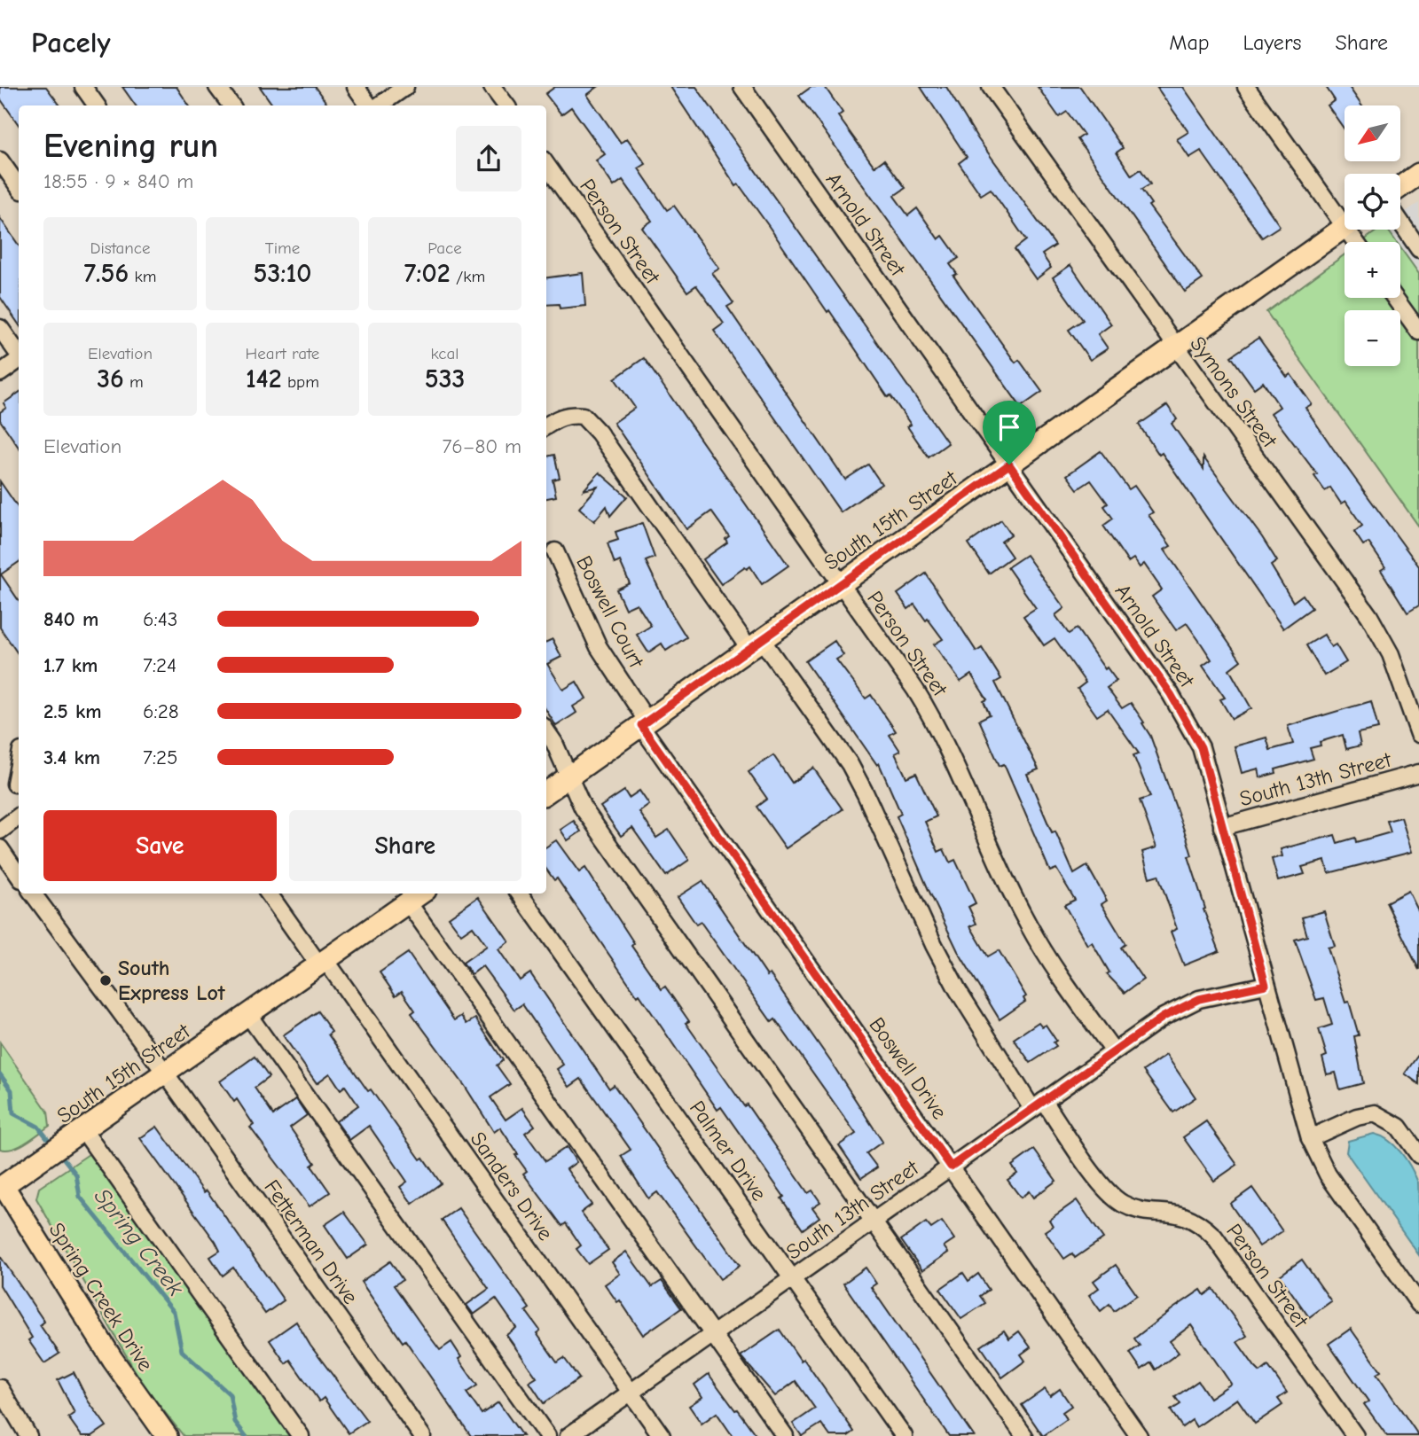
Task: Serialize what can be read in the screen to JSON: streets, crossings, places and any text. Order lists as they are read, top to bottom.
{
  "streets": {
    "main road": ["South 15th Street", "Spring Creek Drive"],
    "street": [
      "Arnold Street",
      "Person Street",
      "Symons Street",
      "Boswell Court",
      "South 13th Street",
      "Boswell Drive",
      "Palmer Drive",
      "Sanders Drive",
      "Fetterman Drive"
    ]
  },
  "crossings": [
    ["Arnold Street", "South 15th Street"],
    ["Arnold Street", "South 13th Street"],
    ["Person Street", "South 15th Street"],
    ["Person Street", "South 13th Street"],
    ["Symons Street", "South 15th Street"],
    ["South 15th Street", "Boswell Court"],
    ["South 15th Street", "Boswell Drive"],
    ["South 15th Street", "Sanders Drive"],
    ["South 15th Street", "Fetterman Drive"],
    ["South 15th Street", "Spring Creek Drive"],
    ["Boswell Court", "Boswell Drive"],
    ["South 13th Street", "Boswell Drive"],
    ["South 13th Street", "Palmer Drive"],
    ["South 13th Street", "Sanders Drive"]
  ],
  "water": ["Spring Creek"],
  "places": ["South Express Lot"],
  "north": "bottom left",
  "page": {
    "header": "Pacely",
    "nav": ["Map", "Layers", "Share"],
    "map_buttons": ["+", "−"],
    "heading": ["Evening run", "18:55 · 9 × 840 m"],
    "stats": [
      ["Distance", "7.56 km"],
      ["Time", "53:10"],
      ["Pace", "7:02 /km"],
      ["Elevation", "36 m"],
      ["Heart rate", "142 bpm"],
      ["kcal", "533"]
    ],
    "chart": ["Elevation", "76–80 m"],
    "list": [
      {
        "name": "840 m",
        "note": "6:43"
      },
      {
        "name": "1.7 km",
        "note": "7:24"
      },
      {
        "name": "2.5 km",
        "note": "6:28"
      },
      {
        "name": "3.4 km",
        "note": "7:25"
      }
    ],
    "buttons": ["Save", "Share"]
  }
}
